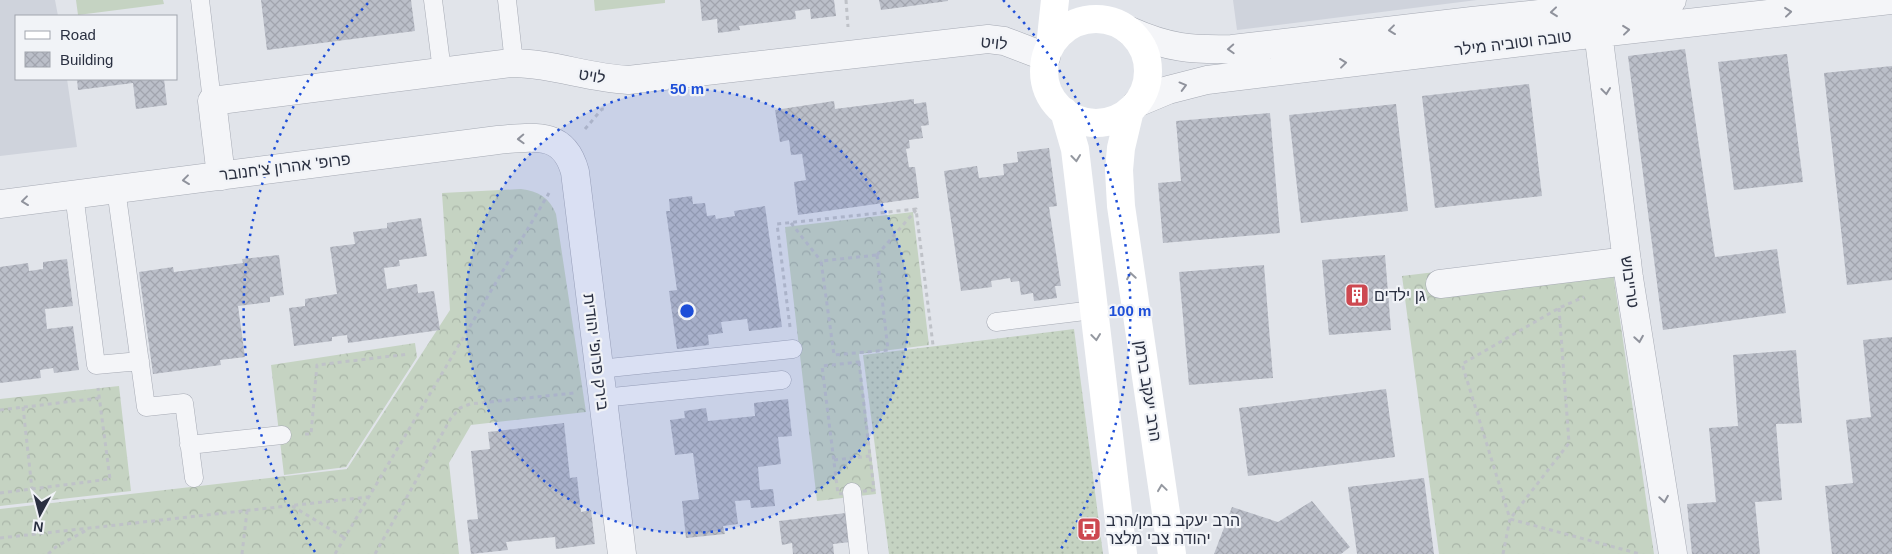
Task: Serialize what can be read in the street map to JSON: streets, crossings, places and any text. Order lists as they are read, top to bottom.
{
  "streets": {
    "street": [
      "לויט",
      "טובה וטוביה מילר",
      "פרופ' אהרון צ'חנובר",
      "טרייבוש",
      "בירק פרופ' יהודית",
      "הרב יעקב ברמן"
    ]
  },
  "crossings": [
    ["לויט", "טובה וטוביה מילר"],
    ["לויט", "הרב יעקב ברמן"],
    ["טובה וטוביה מילר", "טרייבוש"],
    ["טובה וטוביה מילר", "הרב יעקב ברמן"],
    ["פרופ' אהרון צ'חנובר", "בירק פרופ' יהודית"]
  ],
  "one_way": ["פרופ' אהרון צ'חנובר", "טרייבוש"],
  "places": {
    "building": ["גן ילדים"],
    "bus stop": ["הרב יעקב ברמן/הרב יהודה צבי מלצר"]
  },
  "legend": ["Road", "Building"],
  "north": "bottom",
  "rings": ["50 m", "100 m"]
}
